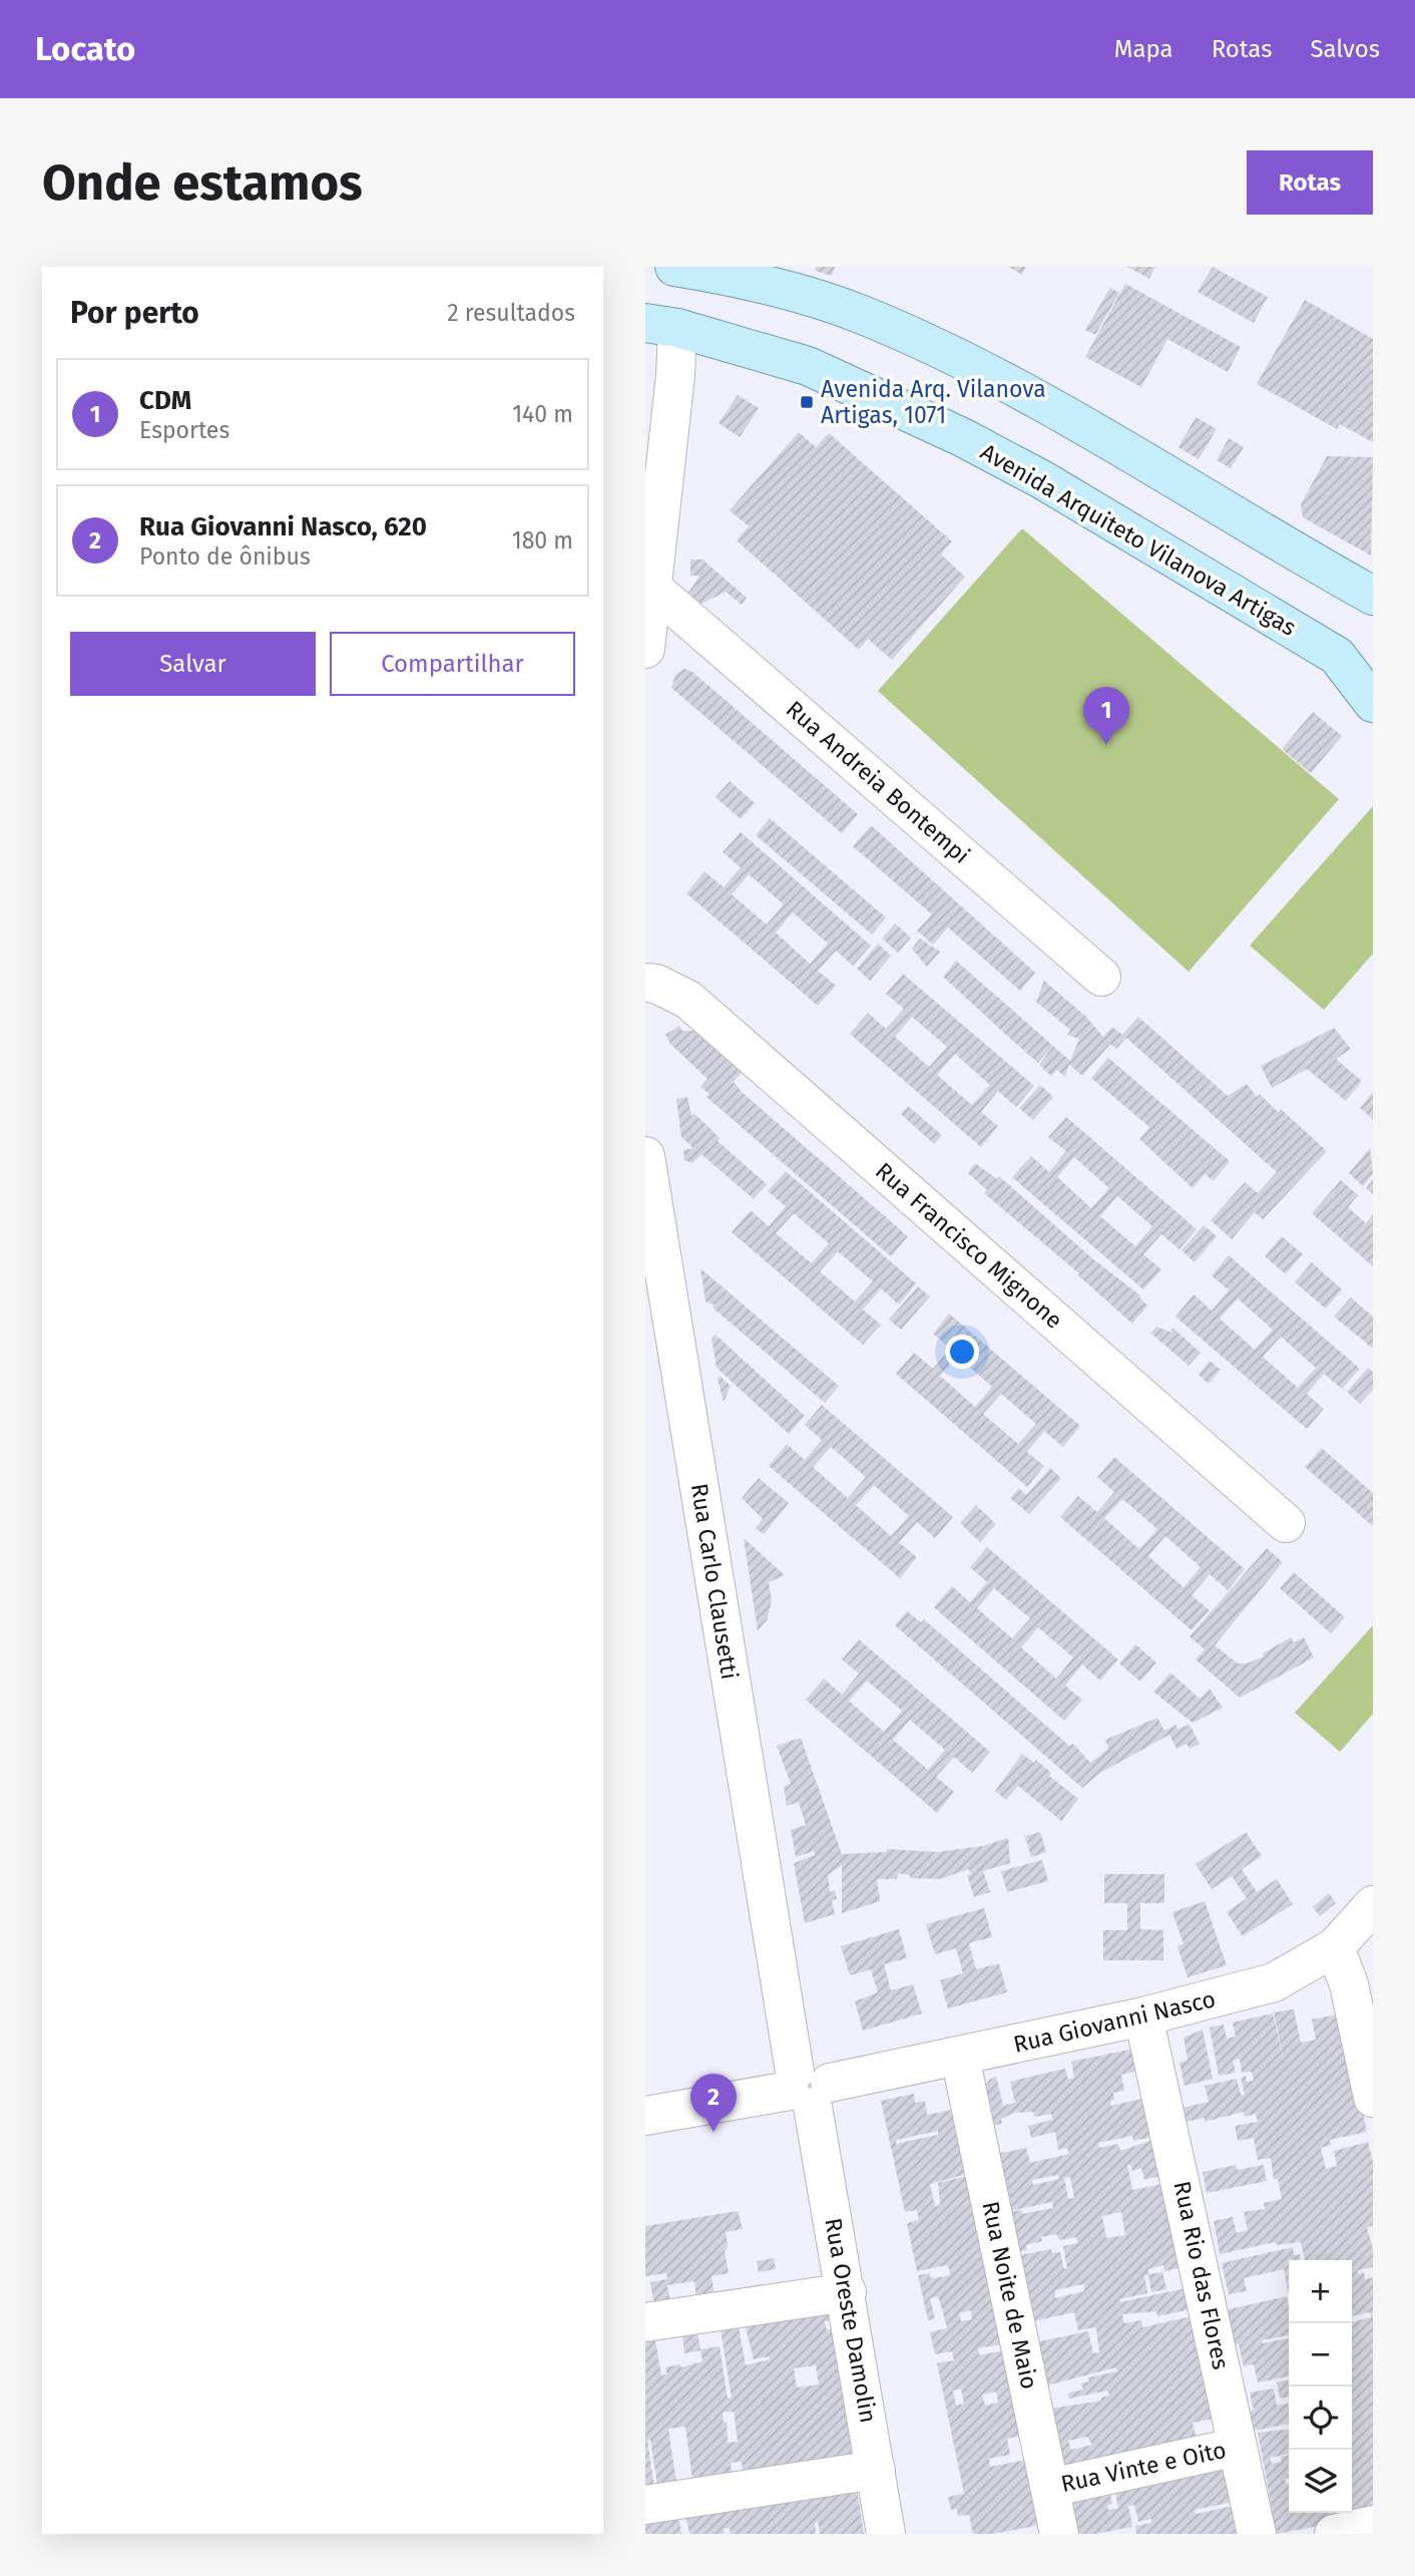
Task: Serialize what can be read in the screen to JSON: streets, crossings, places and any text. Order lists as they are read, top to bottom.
{
  "streets": {
    "main road": ["Avenida Arquiteto Vilanova Artigas"],
    "street": [
      "Rua Andreia Bontempi",
      "Rua Francisco Mignone",
      "Rua Carlo Clausetti",
      "Rua Giovanni Nasco",
      "Rua Rio das Flores",
      "Rua Noite de Maio",
      "Rua Oreste Damolin",
      "Rua Vinte e Oito"
    ]
  },
  "crossings": [
    ["Rua Carlo Clausetti", "Rua Giovanni Nasco"],
    ["Rua Carlo Clausetti", "Rua Oreste Damolin"],
    ["Rua Giovanni Nasco", "Rua Rio das Flores"],
    ["Rua Giovanni Nasco", "Rua Noite de Maio"],
    ["Rua Giovanni Nasco", "Rua Oreste Damolin"],
    ["Rua Rio das Flores", "Rua Vinte e Oito"],
    ["Rua Noite de Maio", "Rua Vinte e Oito"]
  ],
  "places": {
    "transit": ["Avenida Arq. Vilanova Artigas, 1071"]
  },
  "page": {
    "header": "Locato",
    "nav": ["Mapa", "Rotas", "Salvos"],
    "buttons": [
      "Rotas",
      ["Salvar", "Compartilhar"]
    ],
    "title": "Onde estamos",
    "heading": ["Por perto", "2 resultados"],
    "list": [
      {
        "mark": "1",
        "name": "CDM",
        "note": "Esportes",
        "value": "140 m"
      },
      {
        "mark": "2",
        "name": "Rua Giovanni Nasco, 620",
        "note": "Ponto de ônibus",
        "value": "180 m"
      }
    ],
    "pins": ["1", "2"],
    "map_buttons": ["+", "−"]
  }
}
